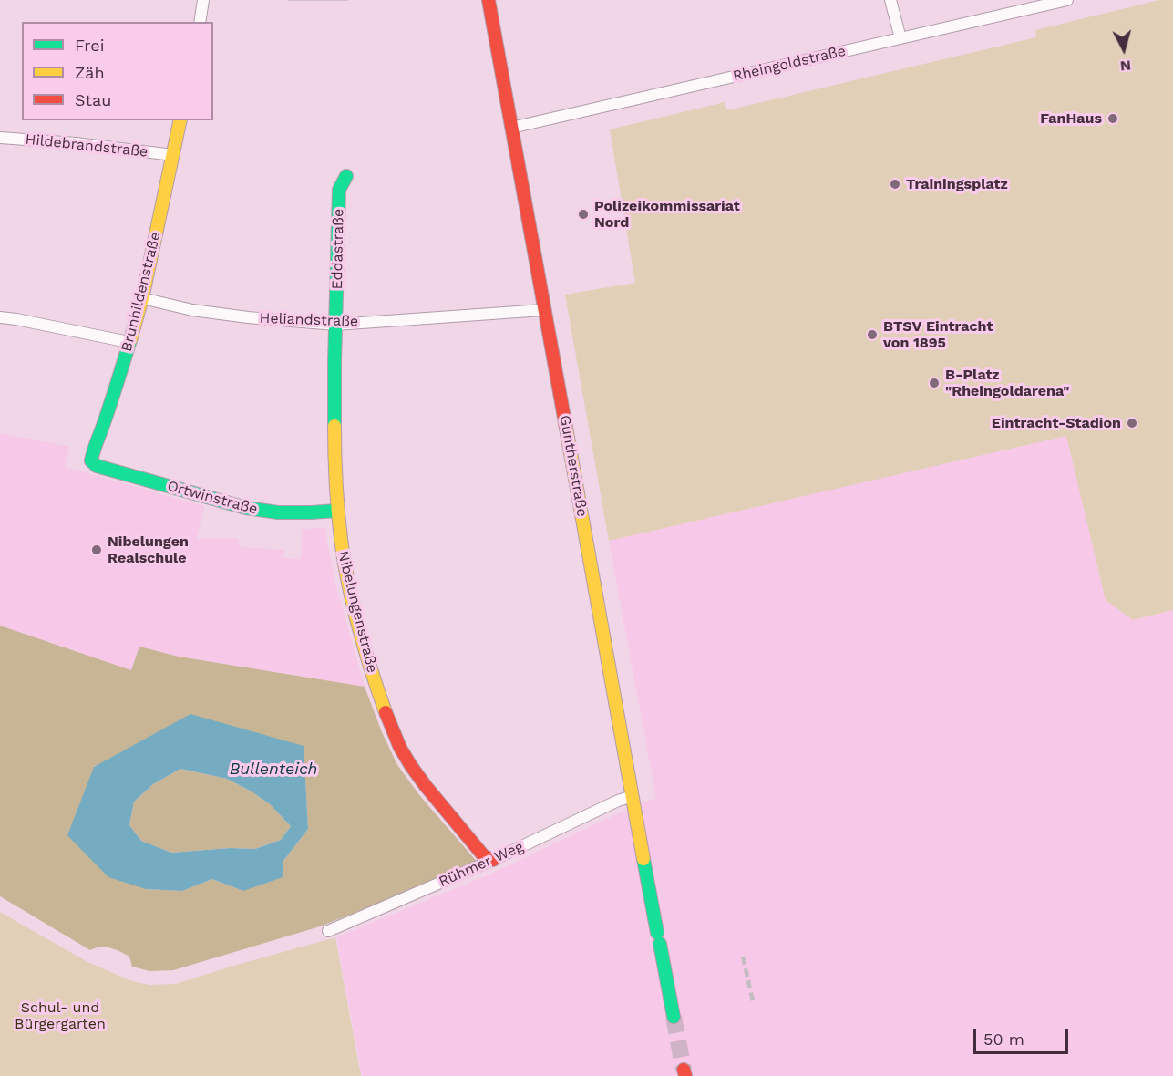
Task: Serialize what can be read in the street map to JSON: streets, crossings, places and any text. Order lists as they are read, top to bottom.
{
  "streets": {
    "street": [
      "Rheingoldstraße",
      "Hildebrandstraße",
      "Eddastraße",
      "Brunhildenstraße",
      "Heliandstraße",
      "Guntherstraße",
      "Ortwinstraße",
      "Nibelungenstraße",
      "Rühmer Weg"
    ]
  },
  "crossings": [
    ["Rheingoldstraße", "Guntherstraße"],
    ["Hildebrandstraße", "Brunhildenstraße"],
    ["Eddastraße", "Heliandstraße"],
    ["Eddastraße", "Nibelungenstraße"],
    ["Brunhildenstraße", "Heliandstraße"],
    ["Brunhildenstraße", "Ortwinstraße"],
    ["Heliandstraße", "Guntherstraße"],
    ["Heliandstraße", "Nibelungenstraße"],
    ["Guntherstraße", "Rühmer Weg"],
    ["Ortwinstraße", "Nibelungenstraße"],
    ["Nibelungenstraße", "Rühmer Weg"]
  ],
  "water": ["Bullenteich"],
  "parks": ["Schul- und Bürgergarten"],
  "places": [
    "FanHaus",
    "Trainingsplatz",
    "Polizeikommissariat Nord",
    "BTSV Eintracht von 1895",
    "B-Platz \"Rheingoldarena\"",
    "Eintracht-Stadion",
    "Nibelungen Realschule"
  ],
  "legend": ["Frei", "Zäh", "Stau"],
  "scale_bar": "50 m",
  "north": "bottom"
}
